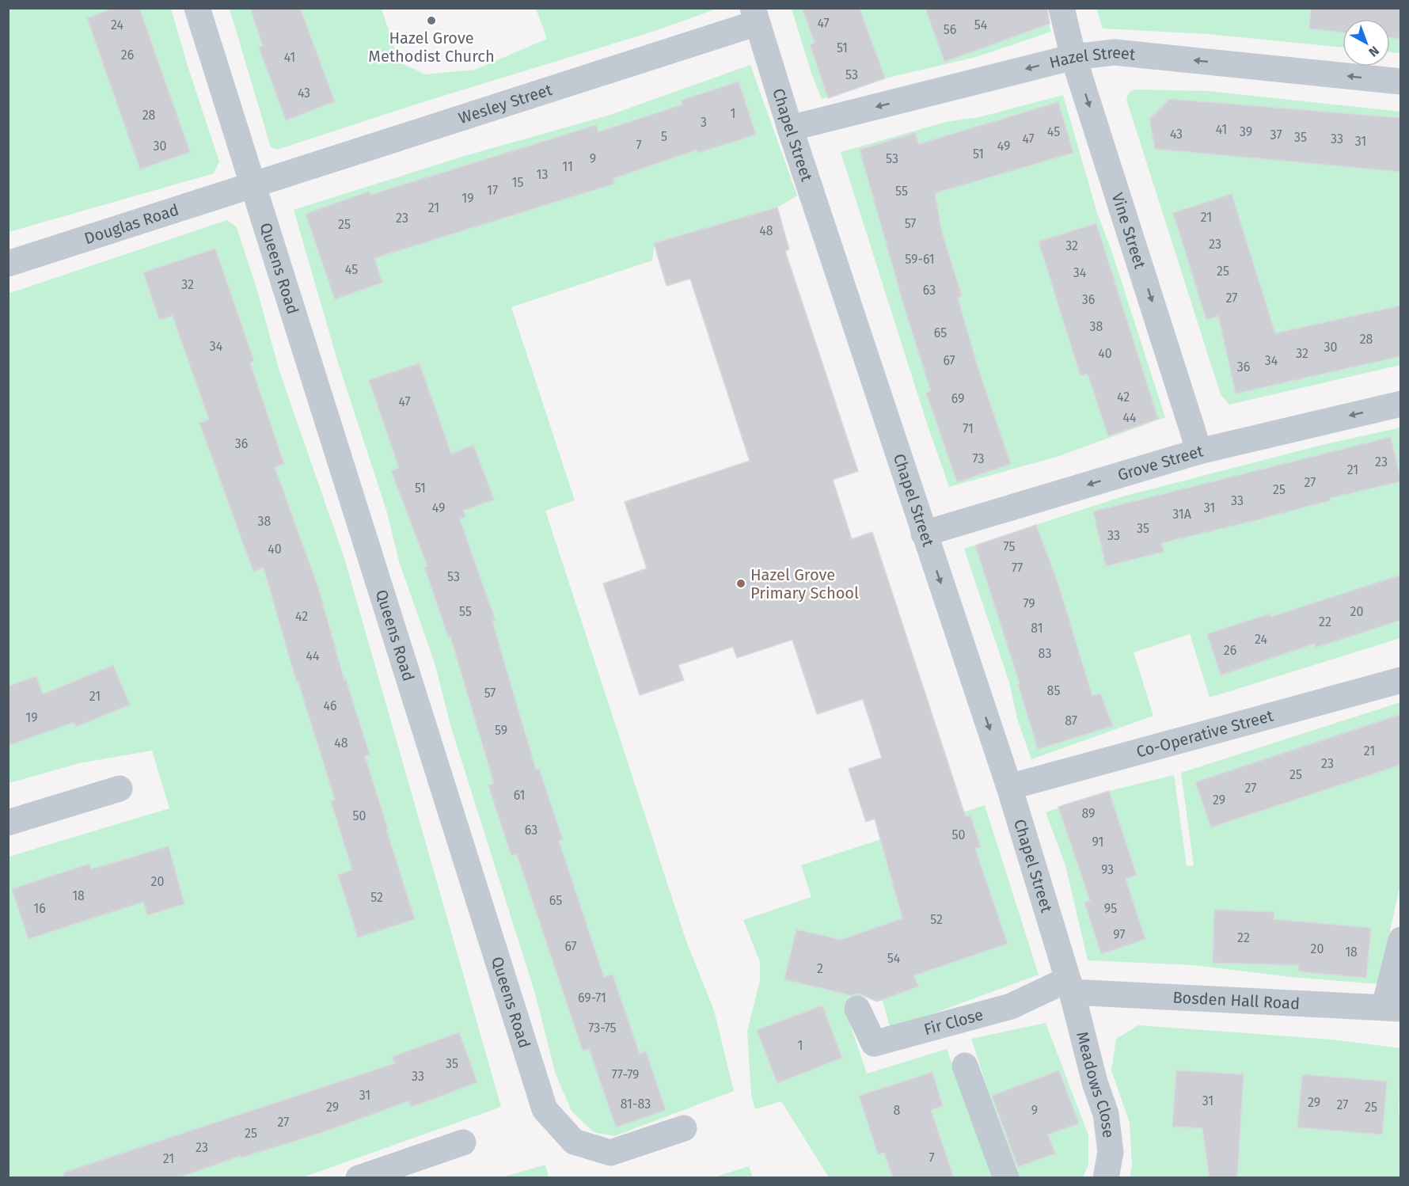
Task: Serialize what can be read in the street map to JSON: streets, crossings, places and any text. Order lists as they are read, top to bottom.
{
  "streets": {
    "street": [
      "Hazel Street",
      "Wesley Street",
      "Chapel Street",
      "Douglas Road",
      "Vine Street",
      "Queens Road",
      "Grove Street",
      "Co-Operative Street",
      "Bosden Hall Road",
      "Fir Close",
      "Meadows Close"
    ]
  },
  "crossings": [
    ["Hazel Street", "Chapel Street"],
    ["Hazel Street", "Vine Street"],
    ["Wesley Street", "Chapel Street"],
    ["Wesley Street", "Douglas Road"],
    ["Wesley Street", "Queens Road"],
    ["Chapel Street", "Grove Street"],
    ["Chapel Street", "Co-Operative Street"],
    ["Chapel Street", "Bosden Hall Road"],
    ["Chapel Street", "Fir Close"],
    ["Chapel Street", "Meadows Close"],
    ["Douglas Road", "Queens Road"],
    ["Vine Street", "Grove Street"],
    ["Bosden Hall Road", "Fir Close"],
    ["Bosden Hall Road", "Meadows Close"],
    ["Fir Close", "Meadows Close"]
  ],
  "one_way": ["Hazel Street", "Vine Street", "Grove Street"],
  "places": ["Hazel Grove Methodist Church", "Hazel Grove Primary School"],
  "house_numbers": [
    "47",
    "24",
    "54",
    "56",
    "51",
    "26",
    "41",
    "53",
    "43",
    "1",
    "28",
    "3",
    "41",
    "45",
    "39",
    "43",
    "37",
    "5",
    "35",
    "47",
    "33",
    "31",
    "7",
    "30",
    "49",
    "51",
    "9",
    "53",
    "11",
    "13",
    "15",
    "17",
    "55",
    "19",
    "21",
    "21",
    "23",
    "57",
    "25",
    "48",
    "23",
    "32",
    "59-61",
    "45",
    "25",
    "34",
    "32",
    "63",
    "27",
    "36",
    "38",
    "65",
    "28",
    "34",
    "30",
    "40",
    "32",
    "67",
    "34",
    "36",
    "42",
    "69",
    "47",
    "44",
    "71",
    "36",
    "73",
    "23",
    "21",
    "27",
    "51",
    "25",
    "33",
    "49",
    "31",
    "31A",
    "38",
    "35",
    "33",
    "75",
    "40",
    "77",
    "53",
    "79",
    "55",
    "20",
    "42",
    "22",
    "81",
    "24",
    "26",
    "83",
    "44",
    "85",
    "57",
    "21",
    "46",
    "19",
    "87",
    "59",
    "48",
    "21",
    "23",
    "25",
    "27",
    "61",
    "29",
    "89",
    "50",
    "63",
    "50",
    "91",
    "93",
    "20",
    "18",
    "52",
    "65",
    "16",
    "95",
    "52",
    "97",
    "22",
    "67",
    "20",
    "18",
    "54",
    "2",
    "69-71",
    "73-75",
    "1",
    "35",
    "77-79",
    "33",
    "31",
    "31",
    "29",
    "81-83",
    "27",
    "29",
    "25",
    "8",
    "9",
    "27",
    "25",
    "23",
    "7",
    "21"
  ],
  "north": "bottom right"
}
